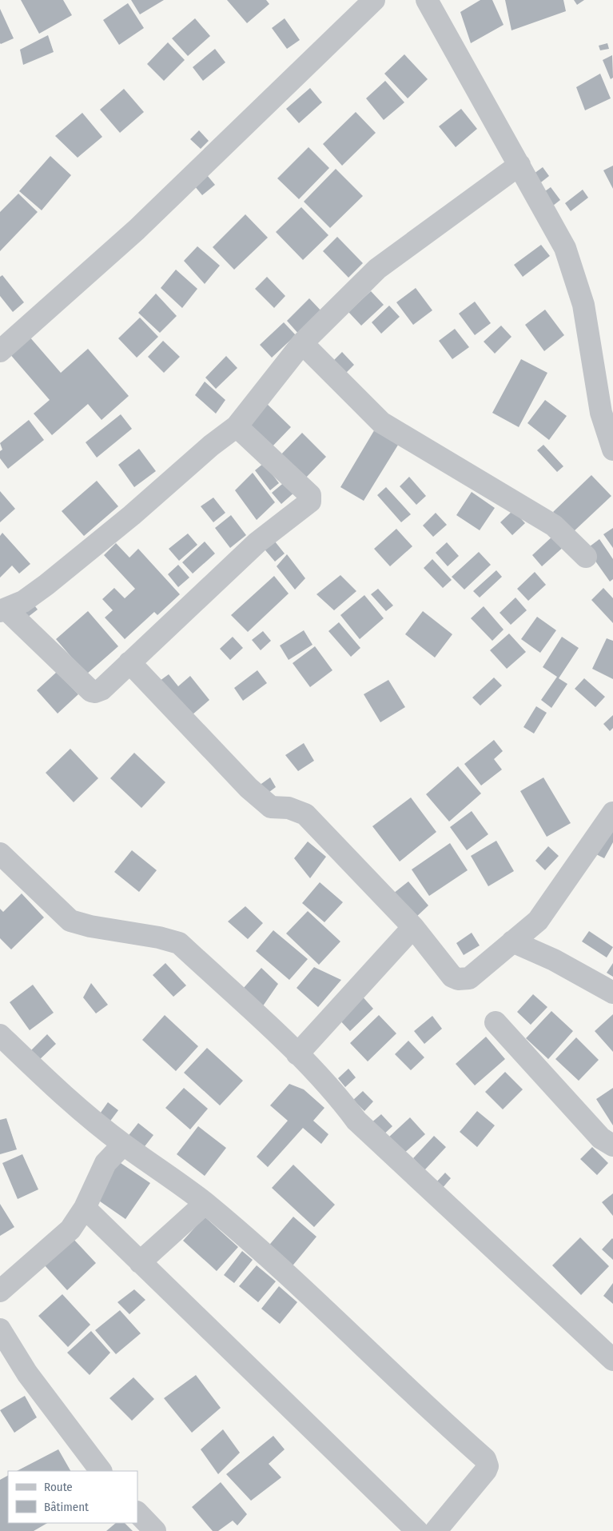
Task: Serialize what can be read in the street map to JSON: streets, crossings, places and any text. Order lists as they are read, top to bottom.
{
  "legend": ["Route", "Bâtiment"]
}
